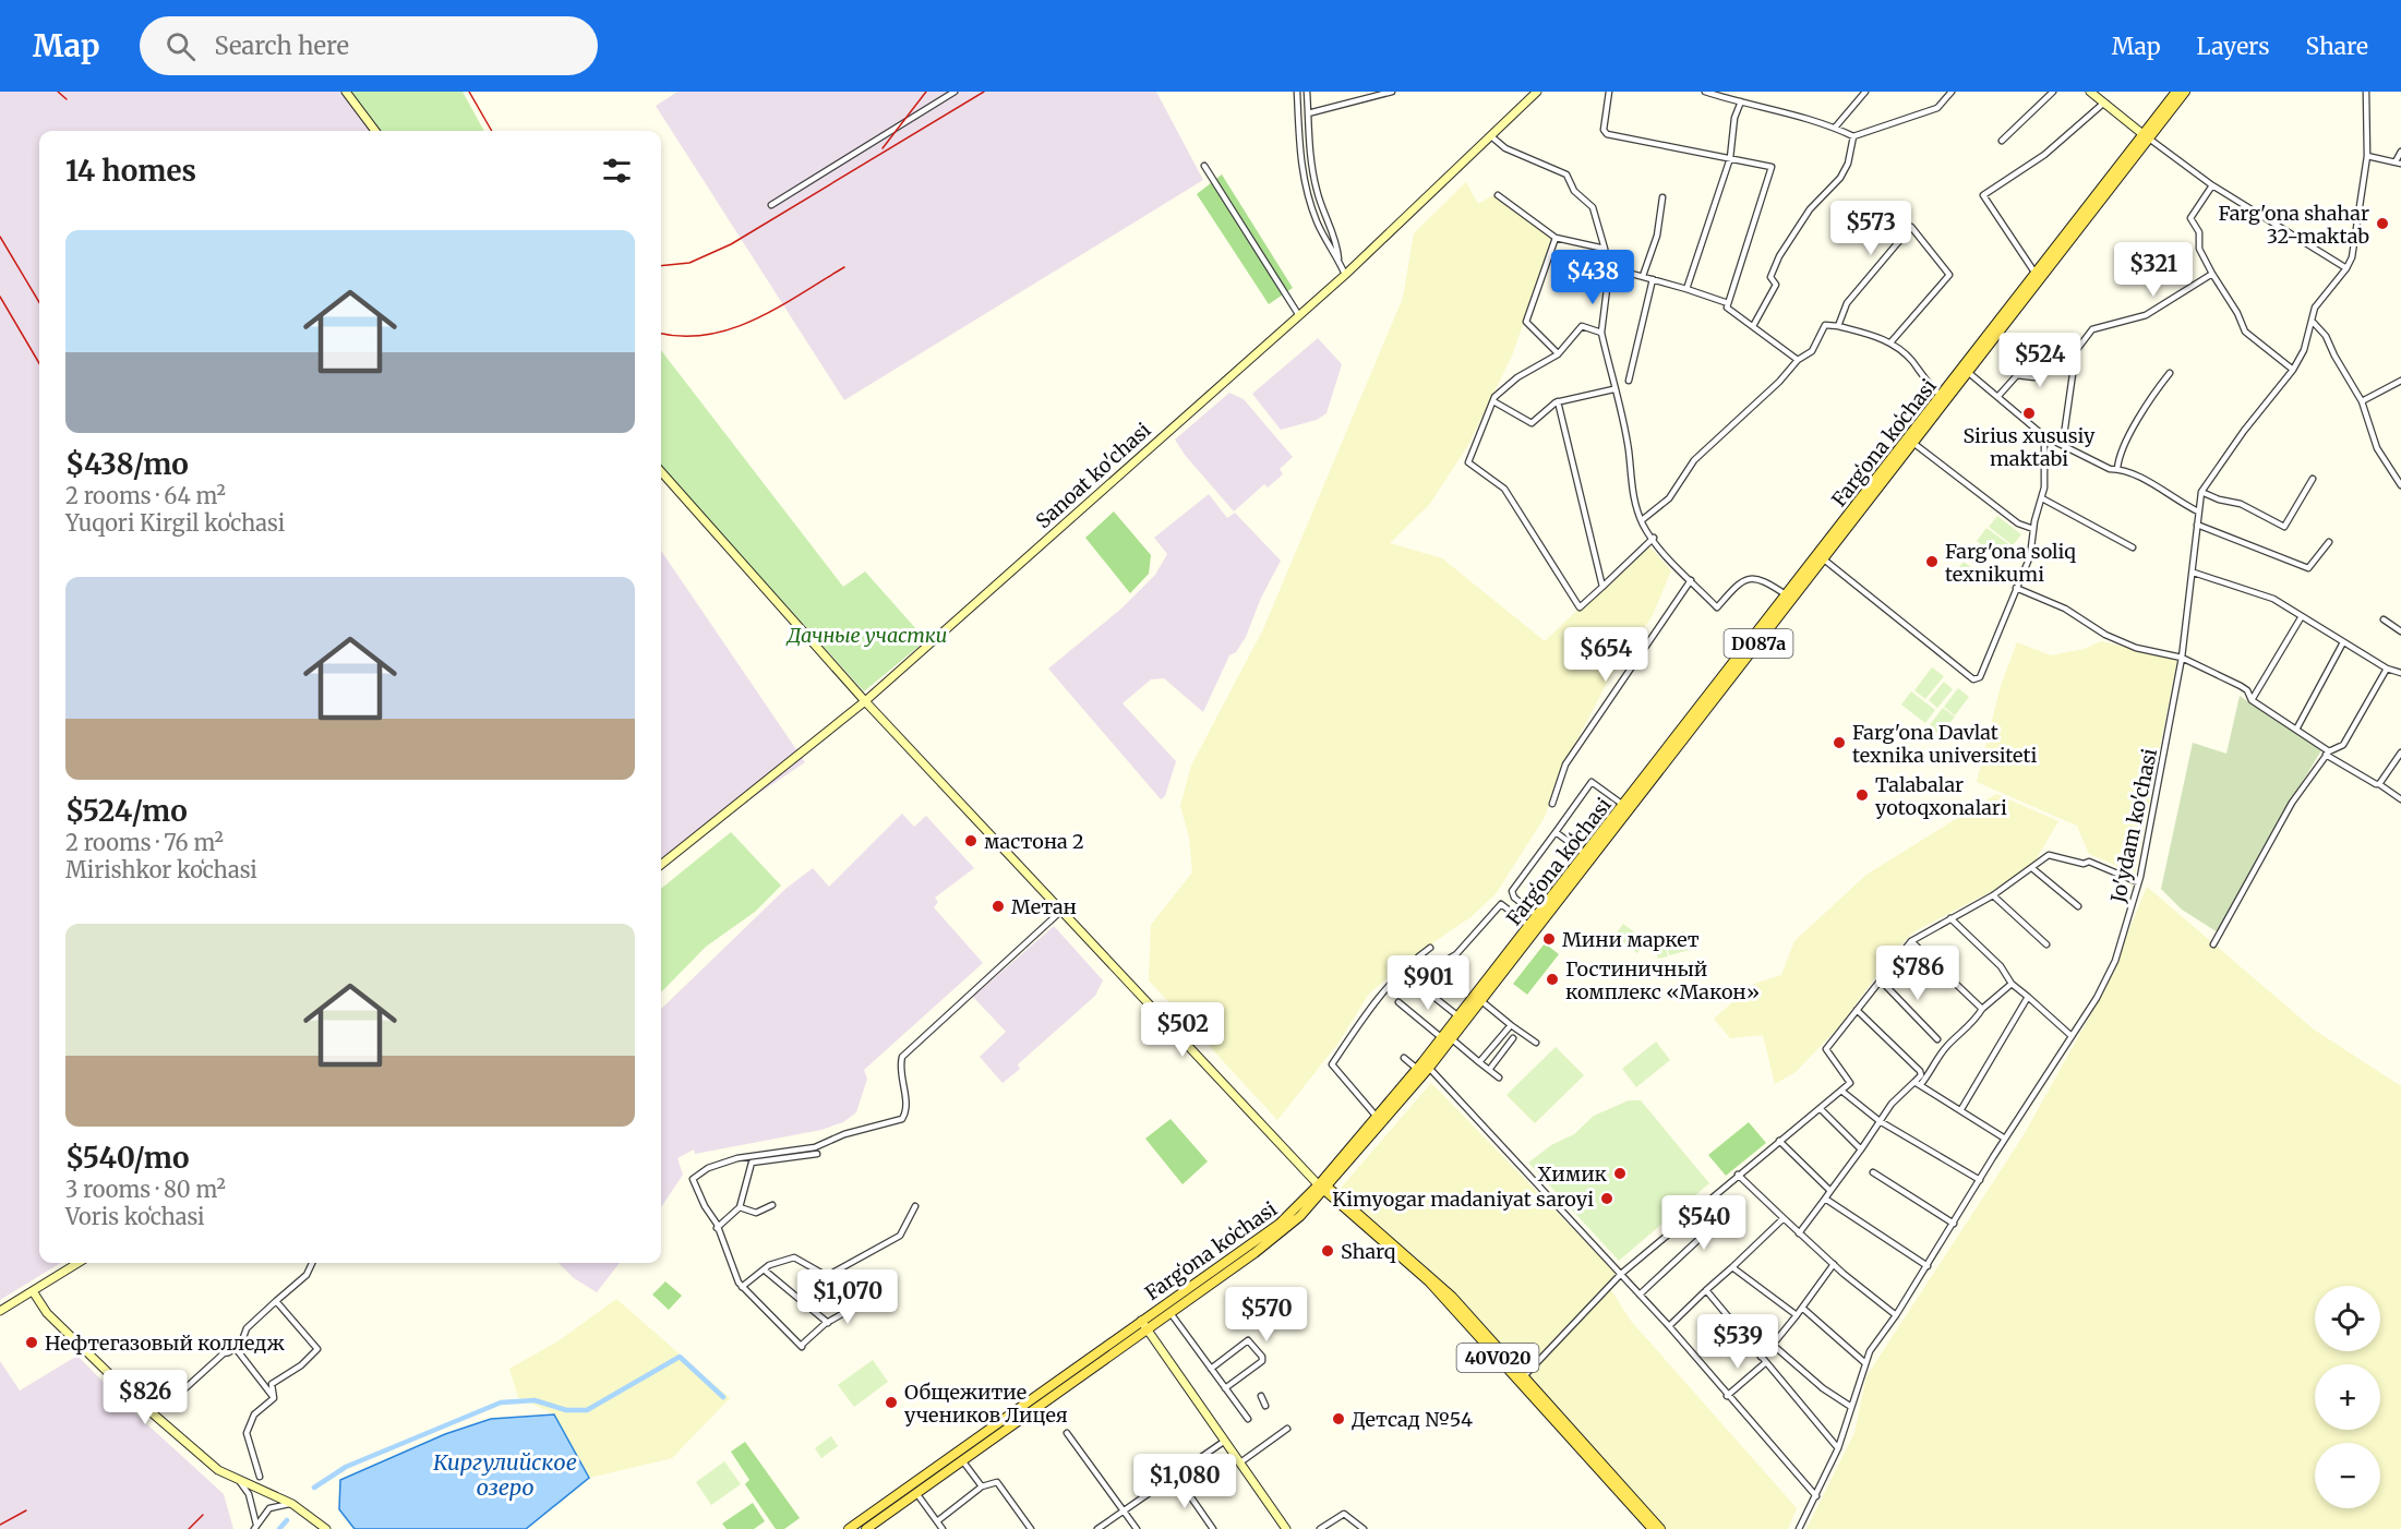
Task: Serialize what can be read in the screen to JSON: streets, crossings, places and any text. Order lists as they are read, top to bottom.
{
  "streets": {
    "main road": [
      "Fargʻona koʻchasi",
      "Sanoat ko'chasi",
      "D087a",
      "40V020"
    ],
    "street": ["Jo'ydam ko'chasi"]
  },
  "crossings": [
    ["Fargʻona koʻchasi", "40V020"]
  ],
  "water": ["Киргулийское озеро"],
  "parks": ["Дачные участки"],
  "places": [
    "Farg'ona shahar 32-maktab",
    "Sirius xususiy maktabi",
    "Farg'ona soliq texnikumi",
    "Farg'ona Davlat texnika universiteti",
    "Talabalar yotoqxonalari",
    "мастона 2",
    "Метан",
    "Мини маркет",
    "Гостиничный комплекс «Макон»",
    "Химик",
    "Kimyogar madaniyat saroyi",
    "Sharq",
    "Нефтегазовый колледж",
    "Общежитие учеников Лицея",
    "Детсад №54"
  ],
  "page": {
    "header": "Map",
    "search": "Search here",
    "nav": ["Map", "Layers", "Share"],
    "heading": "14 homes",
    "price": [
      "$573",
      "$321",
      "$438",
      "$524",
      "$654",
      "$786",
      "$901",
      "$502",
      "$540",
      "$1,070",
      "$570",
      "$539",
      "$826",
      "$1,080"
    ],
    "list": [
      {
        "name": "$438/mo",
        "note": "2 rooms · 64 m² · Yuqori Kirgil koʻchasi"
      },
      {
        "name": "$524/mo",
        "note": "2 rooms · 76 m² · Mirishkor koʻchasi"
      },
      {
        "name": "$540/mo",
        "note": "3 rooms · 80 m² · Voris koʻchasi"
      }
    ],
    "map_buttons": ["+", "−"]
  }
}
